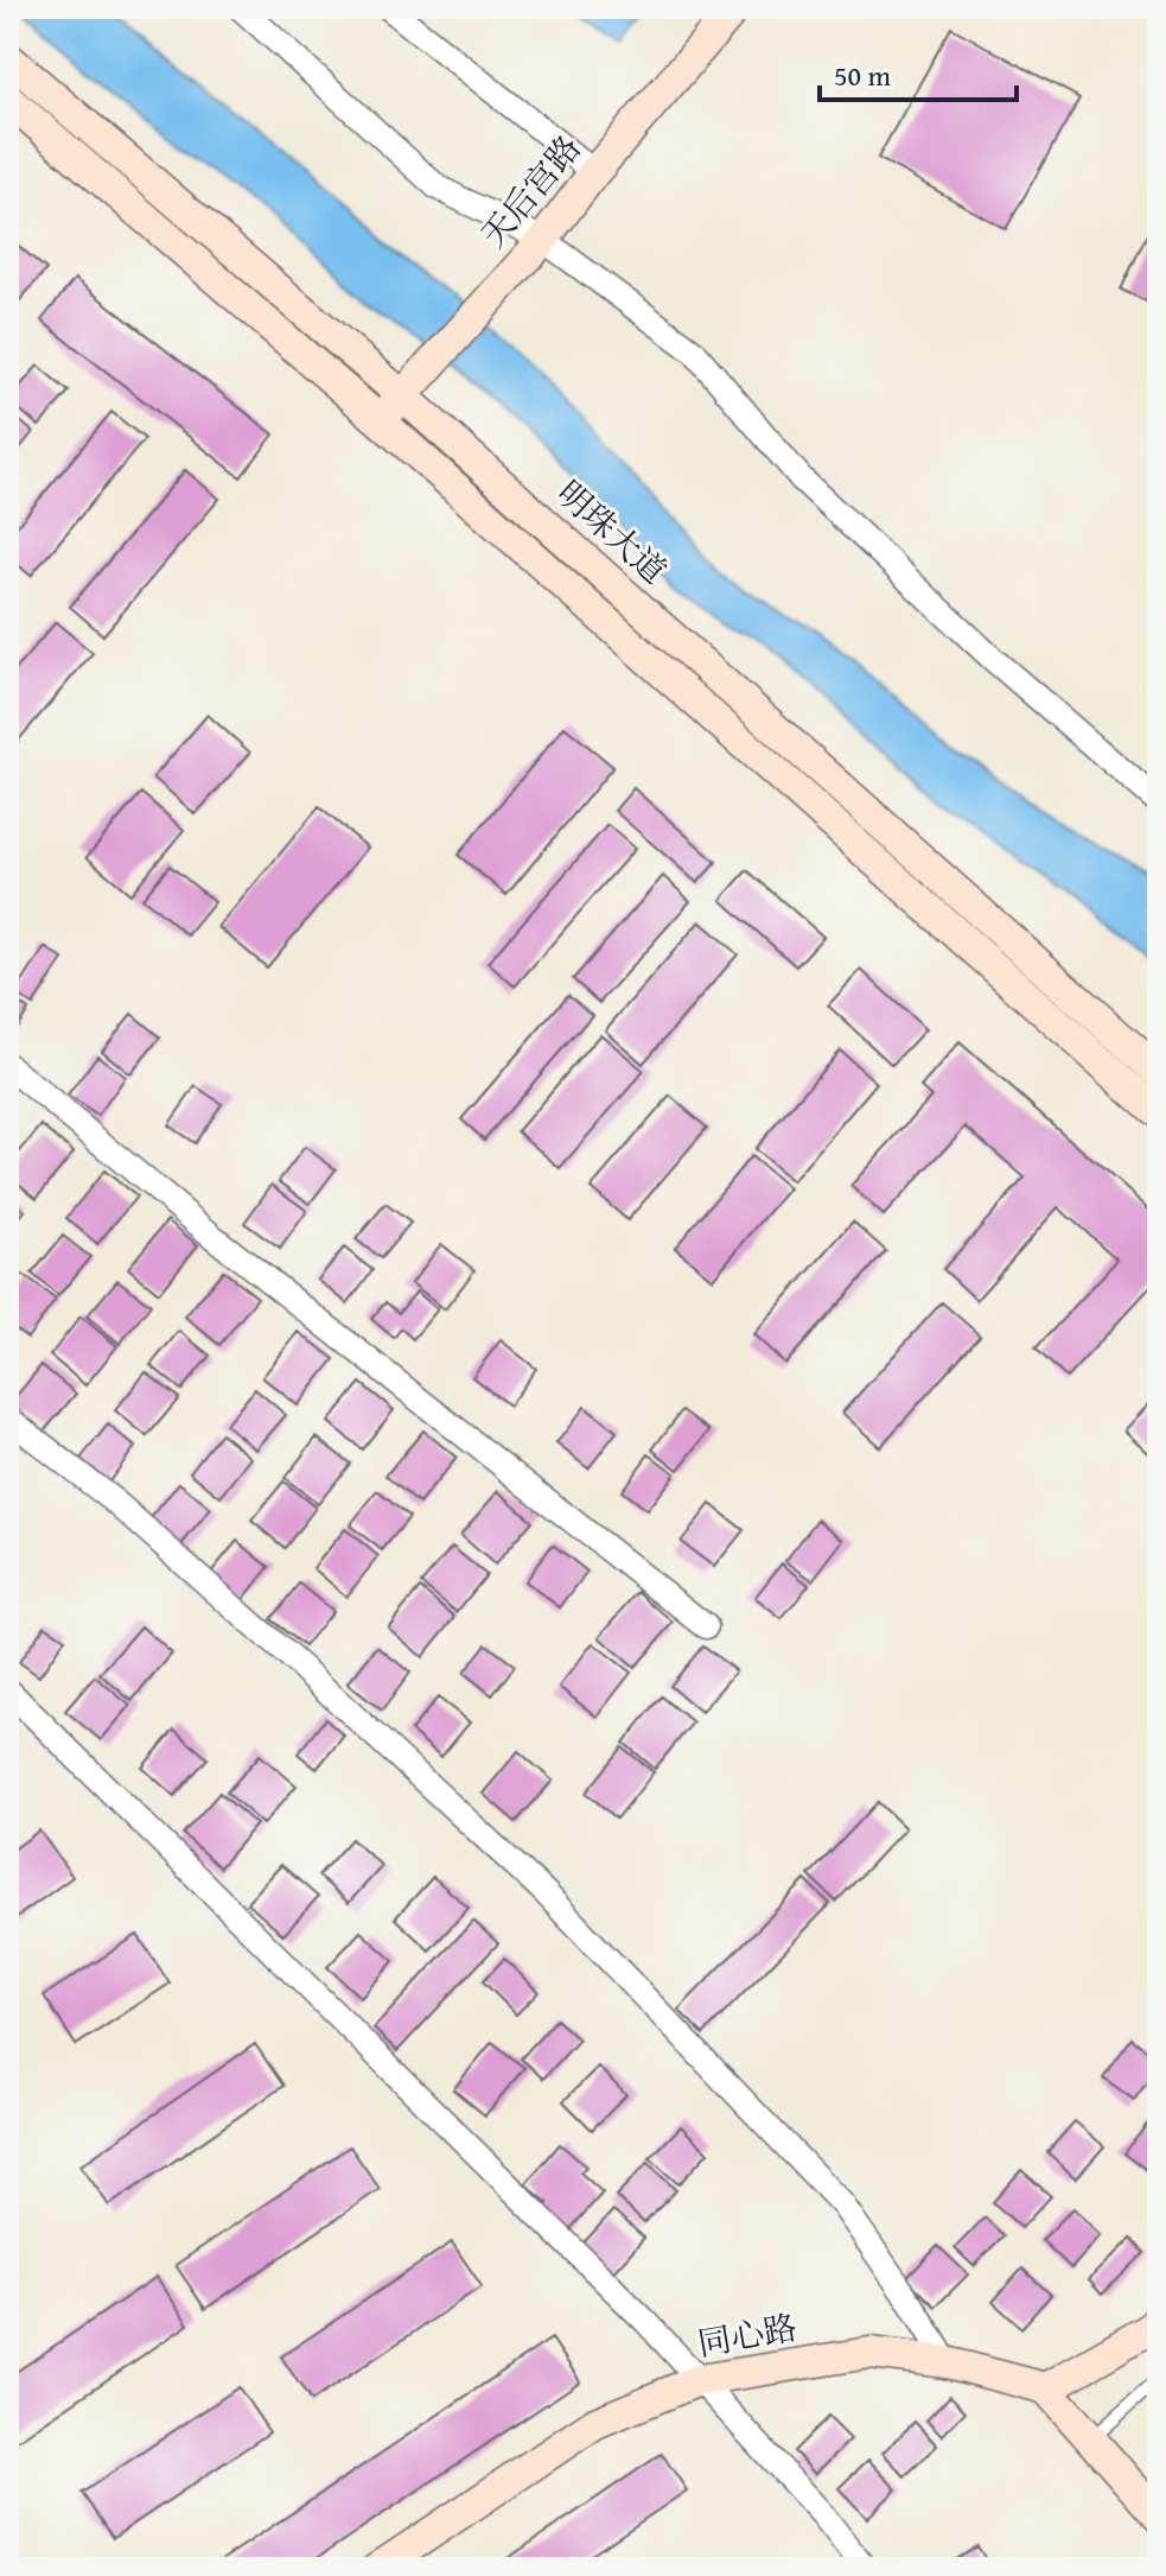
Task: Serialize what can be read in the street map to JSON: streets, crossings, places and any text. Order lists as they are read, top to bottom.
{
  "streets": {
    "main road": ["天后宫路", "明珠大道", "同心路"]
  },
  "crossings": [
    ["天后宫路", "明珠大道"]
  ],
  "scale_bar": "50 m"
}
